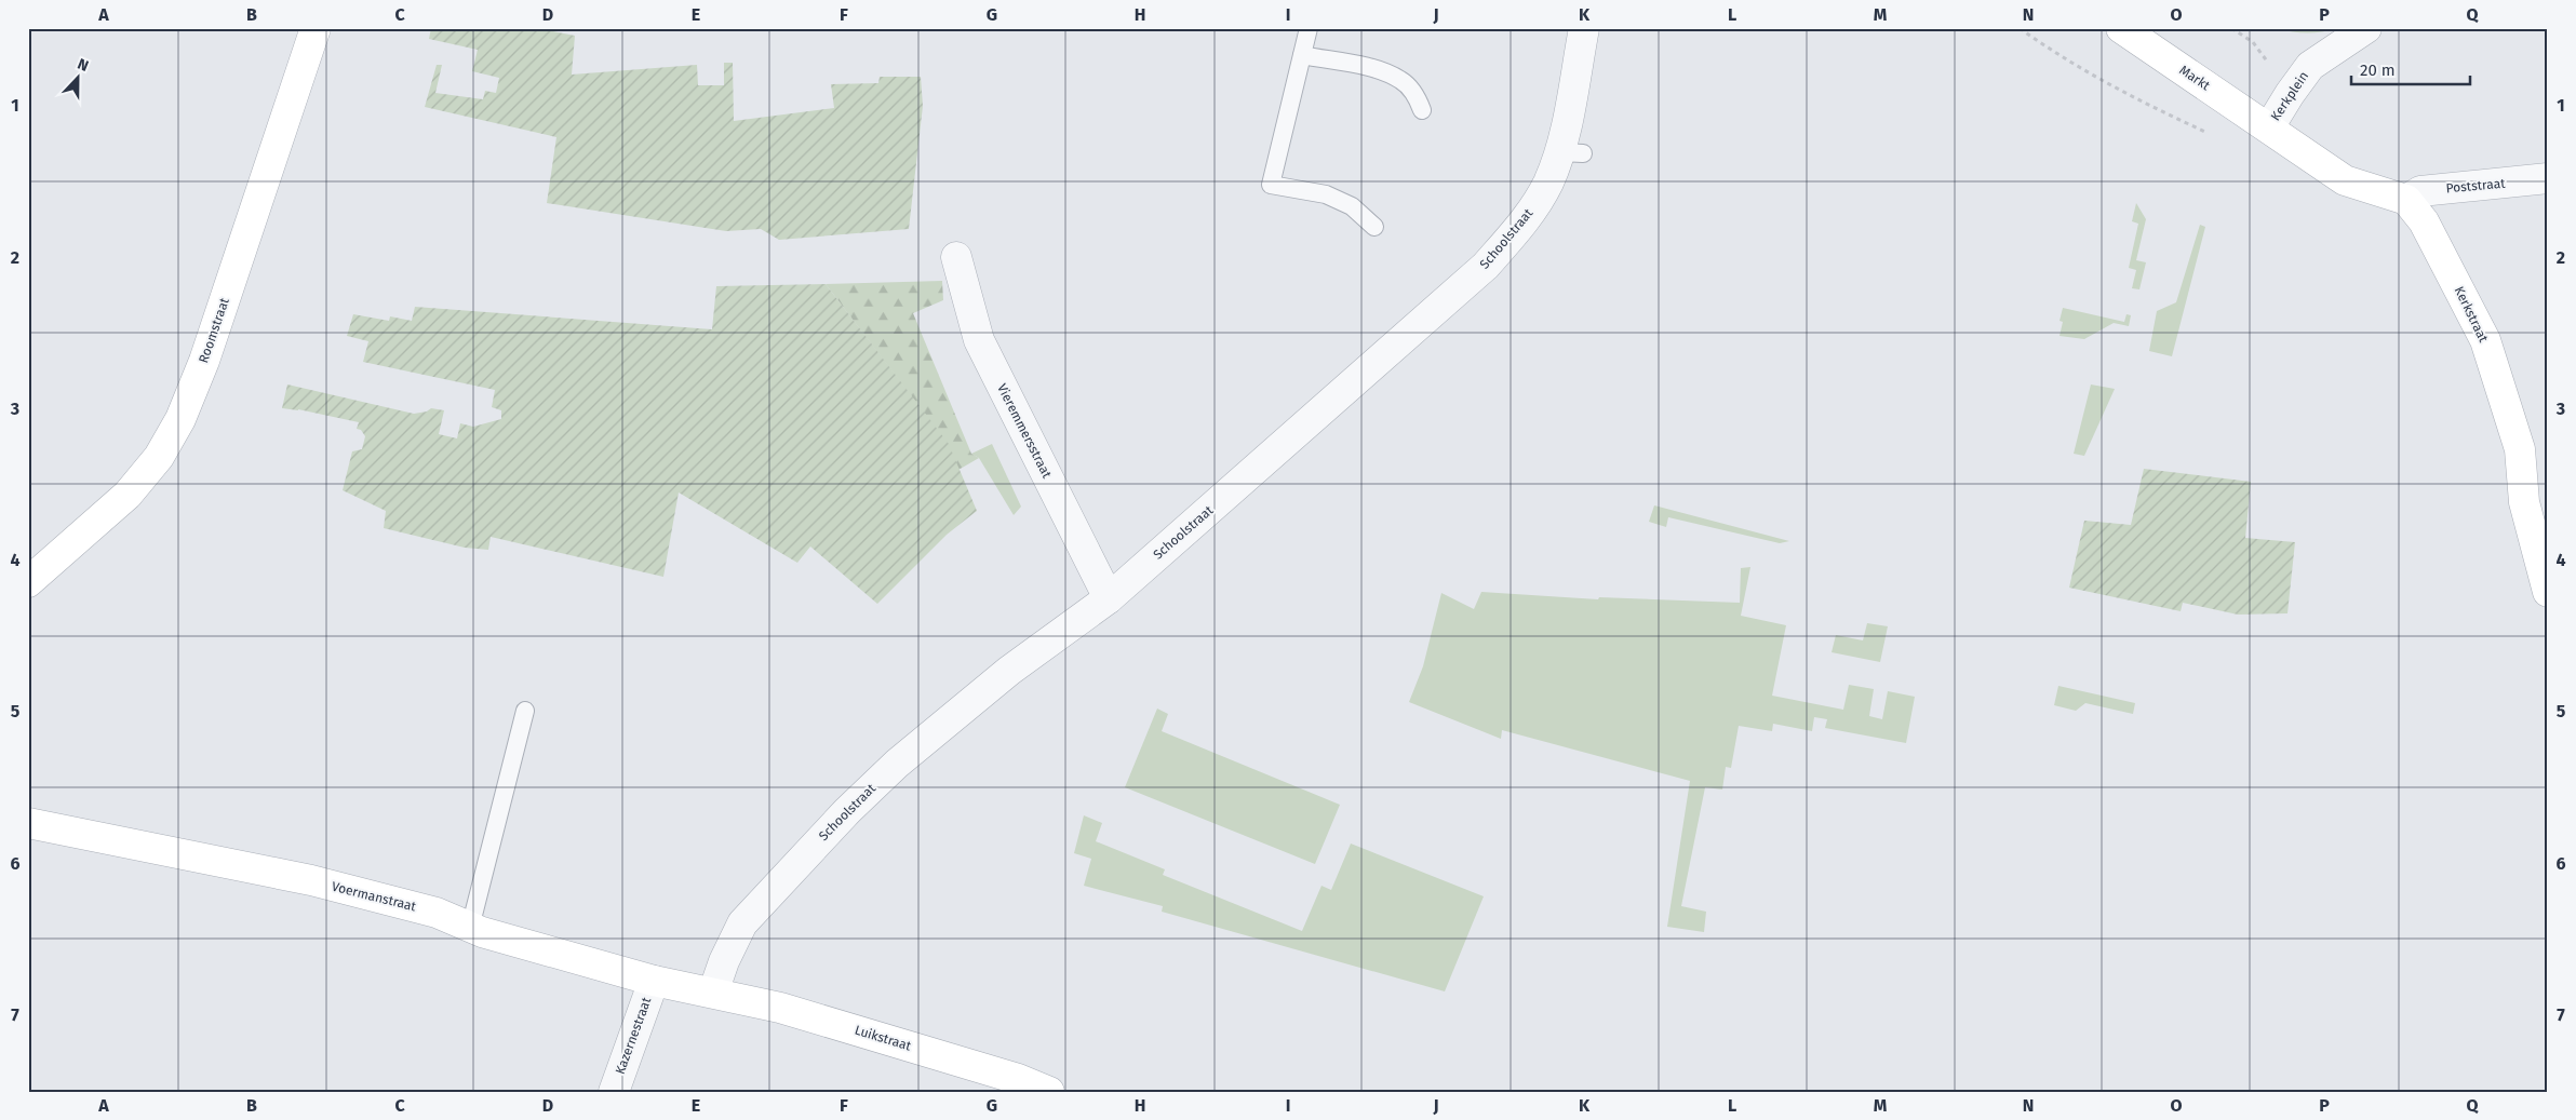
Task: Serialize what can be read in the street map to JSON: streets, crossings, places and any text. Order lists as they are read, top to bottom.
{
  "streets": {
    "street": [
      "Markt",
      "Kerkplein",
      "Poststraat",
      "Schoolstraat",
      "Kerkstraat",
      "Roomstraat",
      "Vieremmersstraat",
      "Voermanstraat",
      "Kazernestraat",
      "Luikstraat"
    ]
  },
  "crossings": [
    ["Markt", "Kerkplein"],
    ["Poststraat", "Kerkstraat"],
    ["Schoolstraat", "Vieremmersstraat"],
    ["Schoolstraat", "Voermanstraat"],
    ["Schoolstraat", "Luikstraat"],
    ["Voermanstraat", "Kazernestraat"],
    ["Voermanstraat", "Luikstraat"]
  ],
  "scale_bar": "20 m",
  "north": "top",
  "grid": {
    "columns": [
      "A",
      "B",
      "C",
      "D",
      "E",
      "F",
      "G",
      "H",
      "I",
      "J",
      "K",
      "L",
      "M",
      "N",
      "O",
      "P",
      "Q"
    ],
    "rows": [
      "1",
      "2",
      "3",
      "4",
      "5",
      "6",
      "7"
    ]
  }
}
